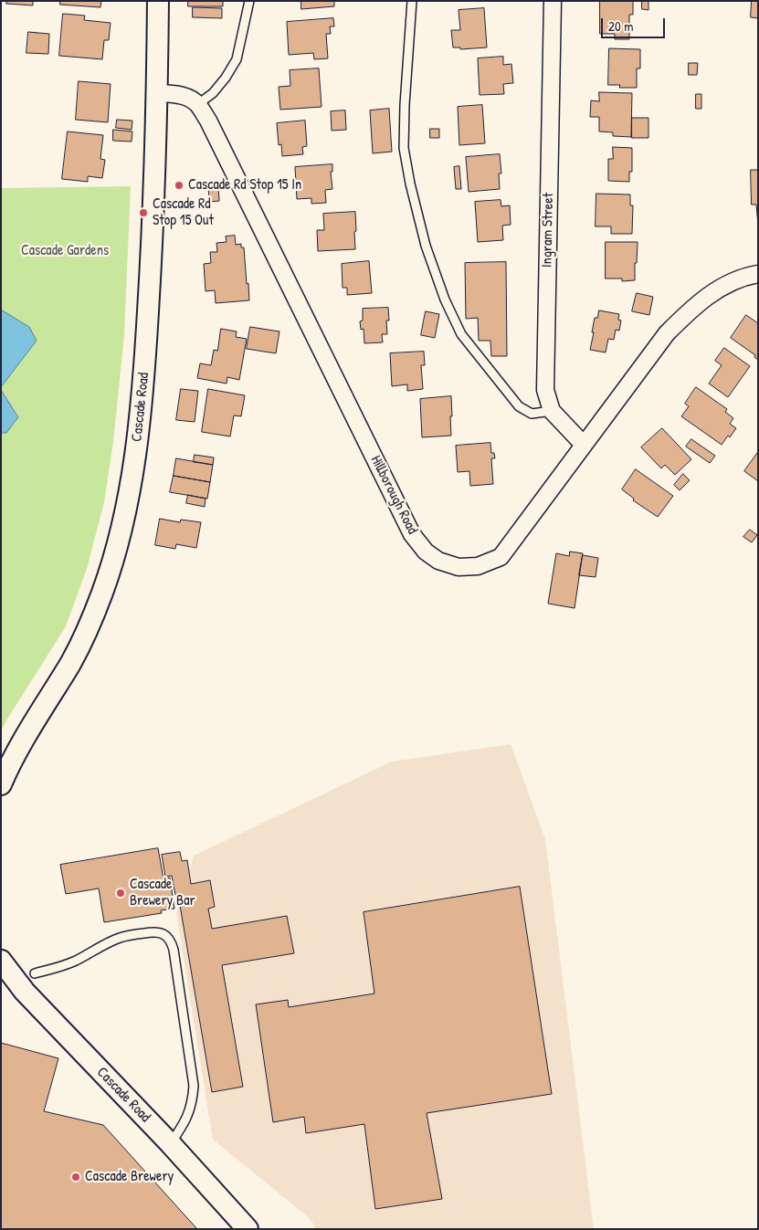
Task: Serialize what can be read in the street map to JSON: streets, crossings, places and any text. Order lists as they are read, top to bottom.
{
  "streets": {
    "street": ["Ingram Street", "Cascade Road", "Hillborough Road"]
  },
  "crossings": [
    ["Ingram Street", "Hillborough Road"]
  ],
  "parks": ["Cascade Gardens"],
  "places": [
    "Cascade Rd Stop 15 In",
    "Cascade Rd Stop 15 Out",
    "Cascade Brewery Bar",
    "Cascade Brewery"
  ],
  "scale_bar": "20 m"
}
